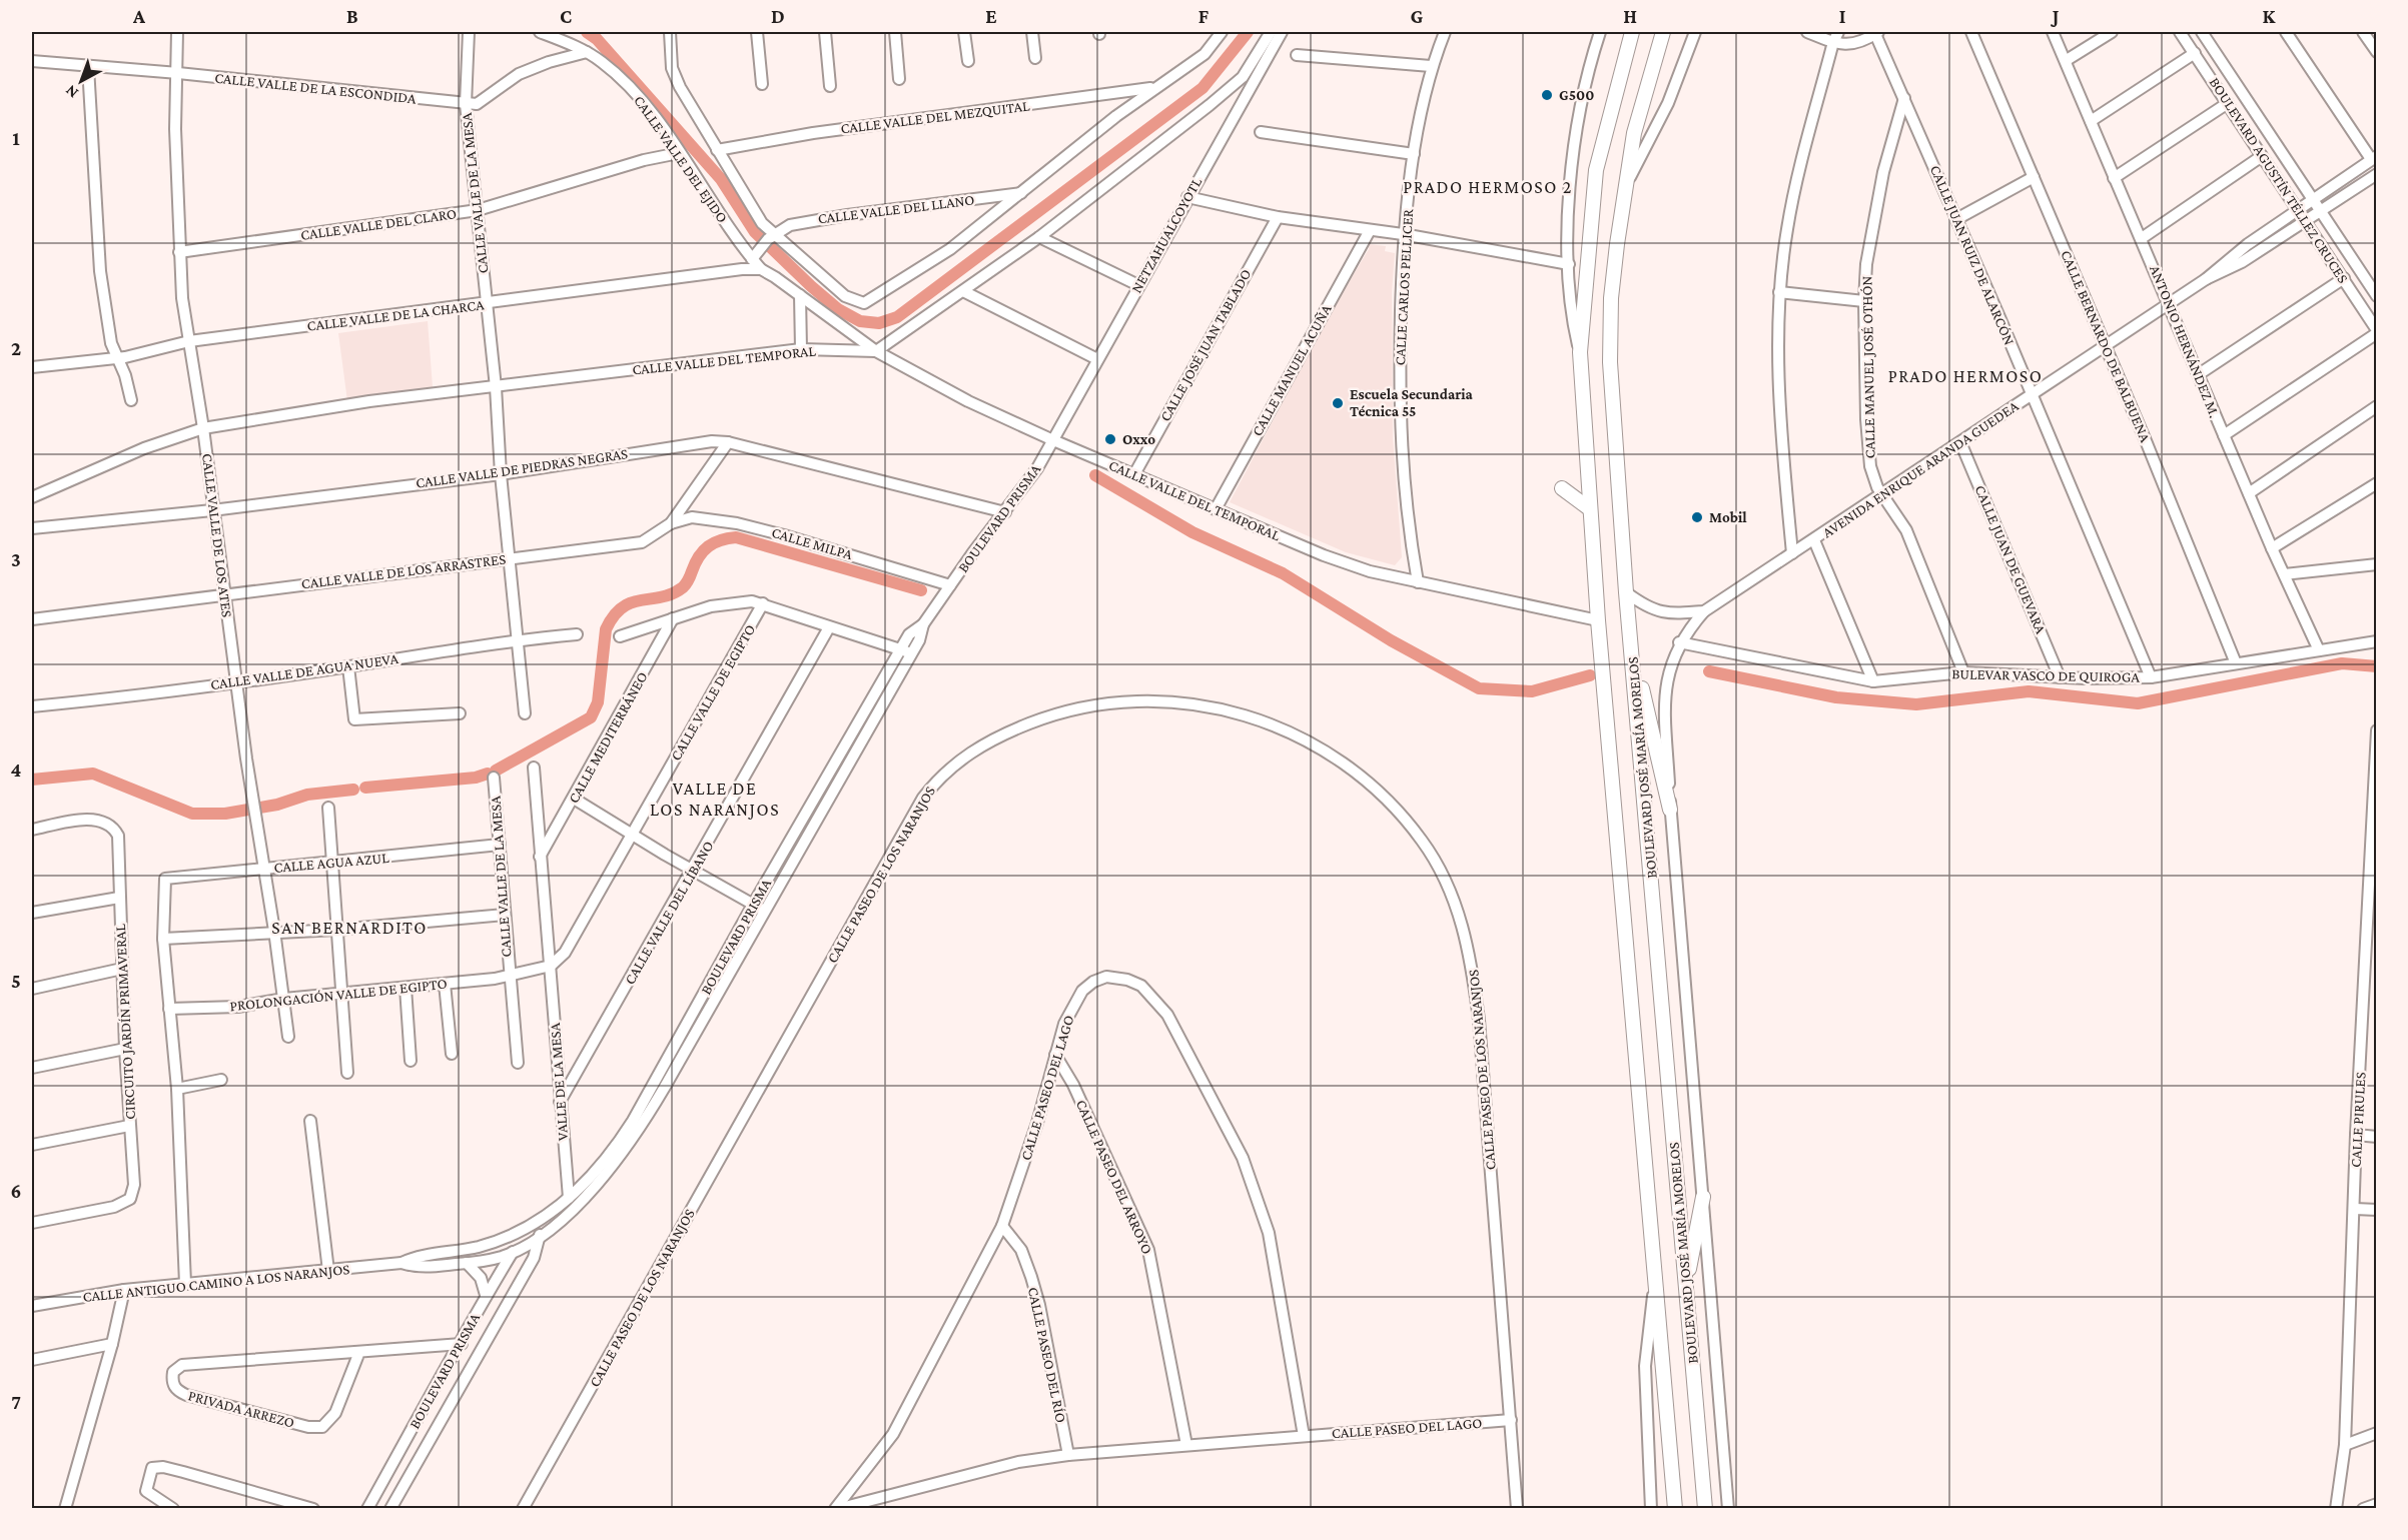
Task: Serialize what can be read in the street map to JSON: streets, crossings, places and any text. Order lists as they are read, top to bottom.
{
  "streets": {
    "main road": ["BOULEVARD JOSÉ MARÍA MORELOS"],
    "street": [
      "CALLE VALLE DE LA ESCONDIDA",
      "CALLE VALLE DEL MEZQUITAL",
      "CALLE VALLE DEL EJIDO",
      "BOULEVARD AGUSTÍN TÉLLEZ CRUCES",
      "CALLE VALLE DE LA MESA",
      "CALLE VALLE DEL LLANO",
      "CALLE VALLE DEL CLARO",
      "NETZAHUALCOYOTL",
      "CALLE JUAN RUIZ DE ALARCÓN",
      "CALLE CARLOS PELLICER",
      "CALLE VALLE DE LA CHARCA",
      "ANTONIO HERNÁNDEZ M.",
      "CALLE JOSÉ JUAN TABLADO",
      "CALLE BERNARDO DE BALBUENA",
      "CALLE VALLE DEL TEMPORAL",
      "CALLE MANUEL JOSÉ OTHÓN",
      "CALLE MANUEL ACUÑA",
      "CALLE VALLE DE PIEDRAS NEGRAS",
      "AVENIDA ENRIQUE ARANDA GUEDEA",
      "BOULEVARD PRISMA",
      "CALLE VALLE DE LOS ATES",
      "CALLE MILPA",
      "CALLE JUAN DE GUEVARA",
      "CALLE VALLE DE LOS ARRASTRES",
      "CALLE VALLE DE AGUA NUEVA",
      "BULEVAR VASCO DE QUIROGA",
      "CALLE VALLE DE EGIPTO",
      "CALLE MEDITERRÁNEO",
      "CALLE AGUA AZUL",
      "CALLE PASEO DE LOS NARANJOS",
      "CALLE VALLE DEL LÍBANO",
      "PROLONGACIÓN VALLE DE EGIPTO",
      "CIRCUITO JARDÍN PRIMAVERAL",
      "VALLE DE LA MESA",
      "CALLE PASEO DEL LAGO",
      "CALLE PIRULES",
      "CALLE PASEO DEL ARROYO",
      "CALLE ANTIGUO CAMINO A LOS NARANJOS",
      "CALLE PASEO DEL RÍO",
      "PRIVADA ARREZO"
    ]
  },
  "crossings": [
    ["CALLE VALLE DE LA ESCONDIDA", "CALLE VALLE DEL EJIDO"],
    ["CALLE VALLE DE LA ESCONDIDA", "CALLE VALLE DE LA MESA"],
    ["CALLE VALLE DE LA ESCONDIDA", "CALLE VALLE DE LOS ATES"],
    ["CALLE VALLE DEL EJIDO", "CALLE VALLE DEL CLARO"],
    ["CALLE VALLE DEL EJIDO", "CALLE VALLE DE LA CHARCA"],
    ["CALLE VALLE DEL EJIDO", "CALLE VALLE DEL TEMPORAL"],
    ["BOULEVARD AGUSTÍN TÉLLEZ CRUCES", "AVENIDA ENRIQUE ARANDA GUEDEA"],
    ["CALLE VALLE DE LA MESA", "CALLE VALLE DEL CLARO"],
    ["CALLE VALLE DE LA MESA", "CALLE VALLE DE LA CHARCA"],
    ["CALLE VALLE DE LA MESA", "CALLE VALLE DEL TEMPORAL"],
    ["CALLE VALLE DE LA MESA", "CALLE VALLE DE PIEDRAS NEGRAS"],
    ["CALLE VALLE DE LA MESA", "CALLE VALLE DE LOS ARRASTRES"],
    ["CALLE VALLE DE LA MESA", "CALLE VALLE DE AGUA NUEVA"],
    ["CALLE VALLE DE LA MESA", "CALLE AGUA AZUL"],
    ["CALLE VALLE DE LA MESA", "PROLONGACIÓN VALLE DE EGIPTO"],
    ["CALLE VALLE DEL CLARO", "CALLE VALLE DE LOS ATES"],
    ["NETZAHUALCOYOTL", "CALLE VALLE DEL TEMPORAL"],
    ["NETZAHUALCOYOTL", "BOULEVARD PRISMA"],
    ["CALLE JUAN RUIZ DE ALARCÓN", "CALLE MANUEL JOSÉ OTHÓN"],
    ["CALLE JUAN RUIZ DE ALARCÓN", "AVENIDA ENRIQUE ARANDA GUEDEA"],
    ["CALLE JUAN RUIZ DE ALARCÓN", "BULEVAR VASCO DE QUIROGA"],
    ["CALLE CARLOS PELLICER", "CALLE VALLE DEL TEMPORAL"],
    ["CALLE VALLE DE LA CHARCA", "CALLE VALLE DE LOS ATES"],
    ["ANTONIO HERNÁNDEZ M.", "AVENIDA ENRIQUE ARANDA GUEDEA"],
    ["ANTONIO HERNÁNDEZ M.", "BULEVAR VASCO DE QUIROGA"],
    ["CALLE JOSÉ JUAN TABLADO", "CALLE VALLE DEL TEMPORAL"],
    ["CALLE BERNARDO DE BALBUENA", "AVENIDA ENRIQUE ARANDA GUEDEA"],
    ["CALLE BERNARDO DE BALBUENA", "BULEVAR VASCO DE QUIROGA"],
    ["CALLE VALLE DEL TEMPORAL", "CALLE MANUEL ACUÑA"],
    ["CALLE VALLE DEL TEMPORAL", "BOULEVARD PRISMA"],
    ["CALLE VALLE DEL TEMPORAL", "CALLE VALLE DE LOS ATES"],
    ["CALLE VALLE DEL TEMPORAL", "BOULEVARD JOSÉ MARÍA MORELOS"],
    ["CALLE MANUEL JOSÉ OTHÓN", "AVENIDA ENRIQUE ARANDA GUEDEA"],
    ["CALLE MANUEL JOSÉ OTHÓN", "BULEVAR VASCO DE QUIROGA"],
    ["CALLE VALLE DE PIEDRAS NEGRAS", "BOULEVARD PRISMA"],
    ["CALLE VALLE DE PIEDRAS NEGRAS", "CALLE VALLE DE LOS ATES"],
    ["CALLE VALLE DE PIEDRAS NEGRAS", "CALLE VALLE DE LOS ARRASTRES"],
    ["AVENIDA ENRIQUE ARANDA GUEDEA", "CALLE JUAN DE GUEVARA"],
    ["AVENIDA ENRIQUE ARANDA GUEDEA", "BOULEVARD JOSÉ MARÍA MORELOS"],
    ["BOULEVARD PRISMA", "CALLE MILPA"],
    ["BOULEVARD PRISMA", "VALLE DE LA MESA"],
    ["BOULEVARD PRISMA", "CALLE ANTIGUO CAMINO A LOS NARANJOS"],
    ["BOULEVARD PRISMA", "PRIVADA ARREZO"],
    ["CALLE VALLE DE LOS ATES", "CALLE VALLE DE LOS ARRASTRES"],
    ["CALLE VALLE DE LOS ATES", "CALLE VALLE DE AGUA NUEVA"],
    ["CALLE VALLE DE LOS ATES", "CALLE AGUA AZUL"],
    ["CALLE VALLE DE LOS ATES", "PROLONGACIÓN VALLE DE EGIPTO"],
    ["CALLE MILPA", "CALLE VALLE DE LOS ARRASTRES"],
    ["CALLE JUAN DE GUEVARA", "BULEVAR VASCO DE QUIROGA"],
    ["BULEVAR VASCO DE QUIROGA", "BOULEVARD JOSÉ MARÍA MORELOS"],
    ["CALLE VALLE DE EGIPTO", "PROLONGACIÓN VALLE DE EGIPTO"],
    ["CALLE VALLE DE EGIPTO", "VALLE DE LA MESA"],
    ["CALLE MEDITERRÁNEO", "VALLE DE LA MESA"],
    ["CALLE PASEO DE LOS NARANJOS", "CALLE PASEO DEL LAGO"],
    ["CALLE VALLE DEL LÍBANO", "VALLE DE LA MESA"],
    ["PROLONGACIÓN VALLE DE EGIPTO", "VALLE DE LA MESA"],
    ["CALLE PASEO DEL LAGO", "CALLE PASEO DEL ARROYO"],
    ["CALLE PASEO DEL LAGO", "CALLE PASEO DEL RÍO"]
  ],
  "districts": [
    "PRADO HERMOSO 2",
    "PRADO HERMOSO",
    "VALLE DE LOS NARANJOS",
    "SAN BERNARDITO"
  ],
  "places": [
    "G500",
    "Escuela Secundaria Técnica 55",
    "Oxxo",
    "Mobil"
  ],
  "north": "bottom left",
  "grid": {
    "columns": [
      "A",
      "B",
      "C",
      "D",
      "E",
      "F",
      "G",
      "H",
      "I",
      "J",
      "K"
    ],
    "rows": [
      "1",
      "2",
      "3",
      "4",
      "5",
      "6",
      "7"
    ]
  }
}
